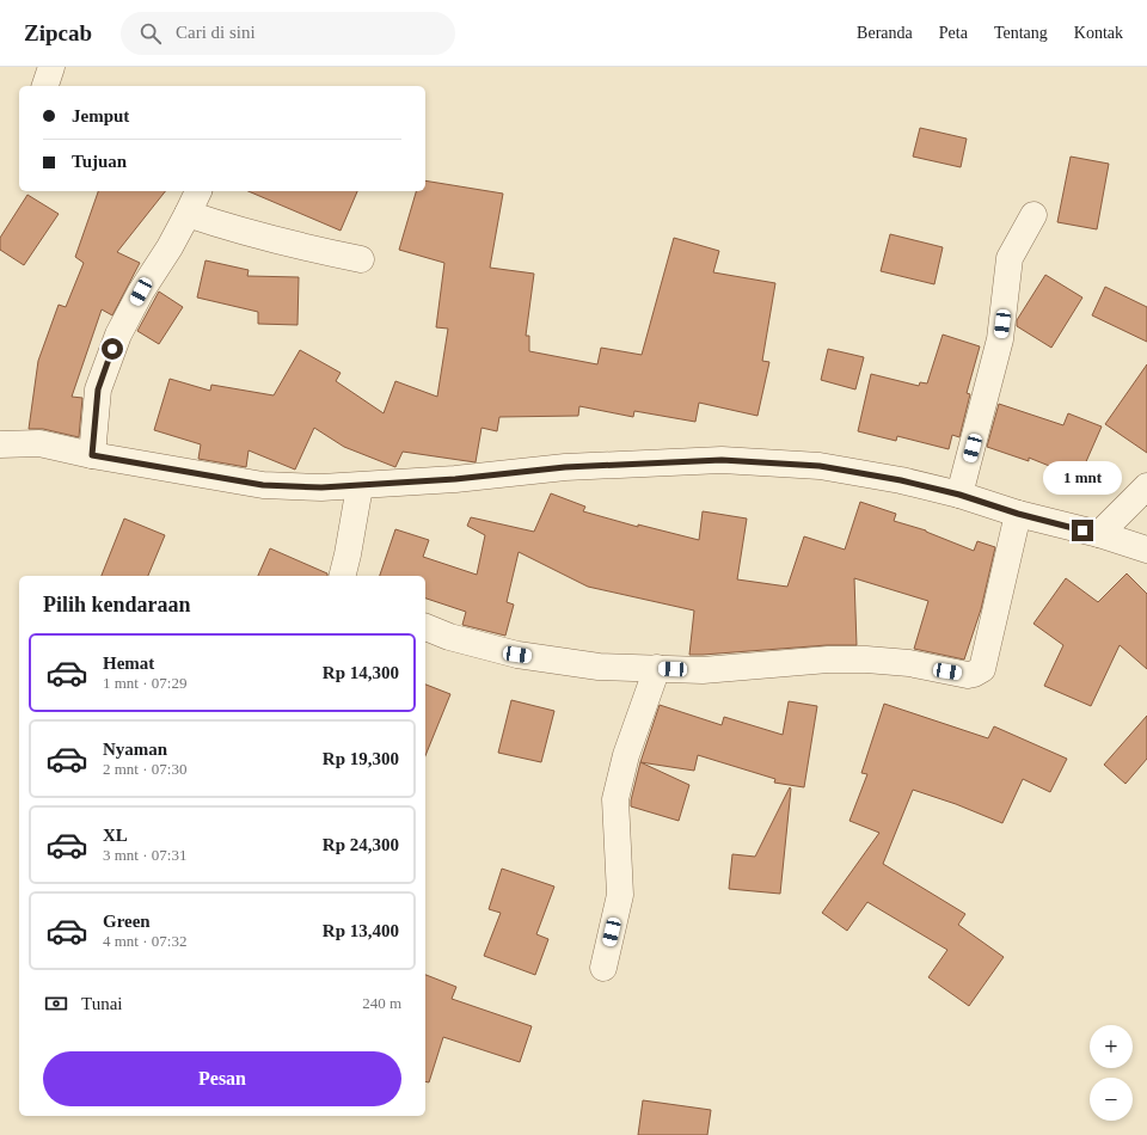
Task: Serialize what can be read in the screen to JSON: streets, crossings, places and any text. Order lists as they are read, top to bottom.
{
  "page": {
    "header": "Zipcab",
    "search": "Cari di sini",
    "nav": [
      "Beranda",
      "Peta",
      "Tentang",
      "Kontak"
    ],
    "banner": ["Jemput", "Tujuan"],
    "bubble": "1 mnt",
    "heading": "Pilih kendaraan",
    "list": [
      {
        "name": "Hemat",
        "note": "1 mnt · 07:29",
        "value": "Rp 14,300"
      },
      {
        "name": "Nyaman",
        "note": "2 mnt · 07:30",
        "value": "Rp 19,300"
      },
      {
        "name": "XL",
        "note": "3 mnt · 07:31",
        "value": "Rp 24,300"
      },
      {
        "name": "Green",
        "note": "4 mnt · 07:32",
        "value": "Rp 13,400"
      }
    ],
    "pay": ["Tunai", "240 m"],
    "map_buttons": ["+", "−"],
    "buttons": "Pesan"
  }
}
